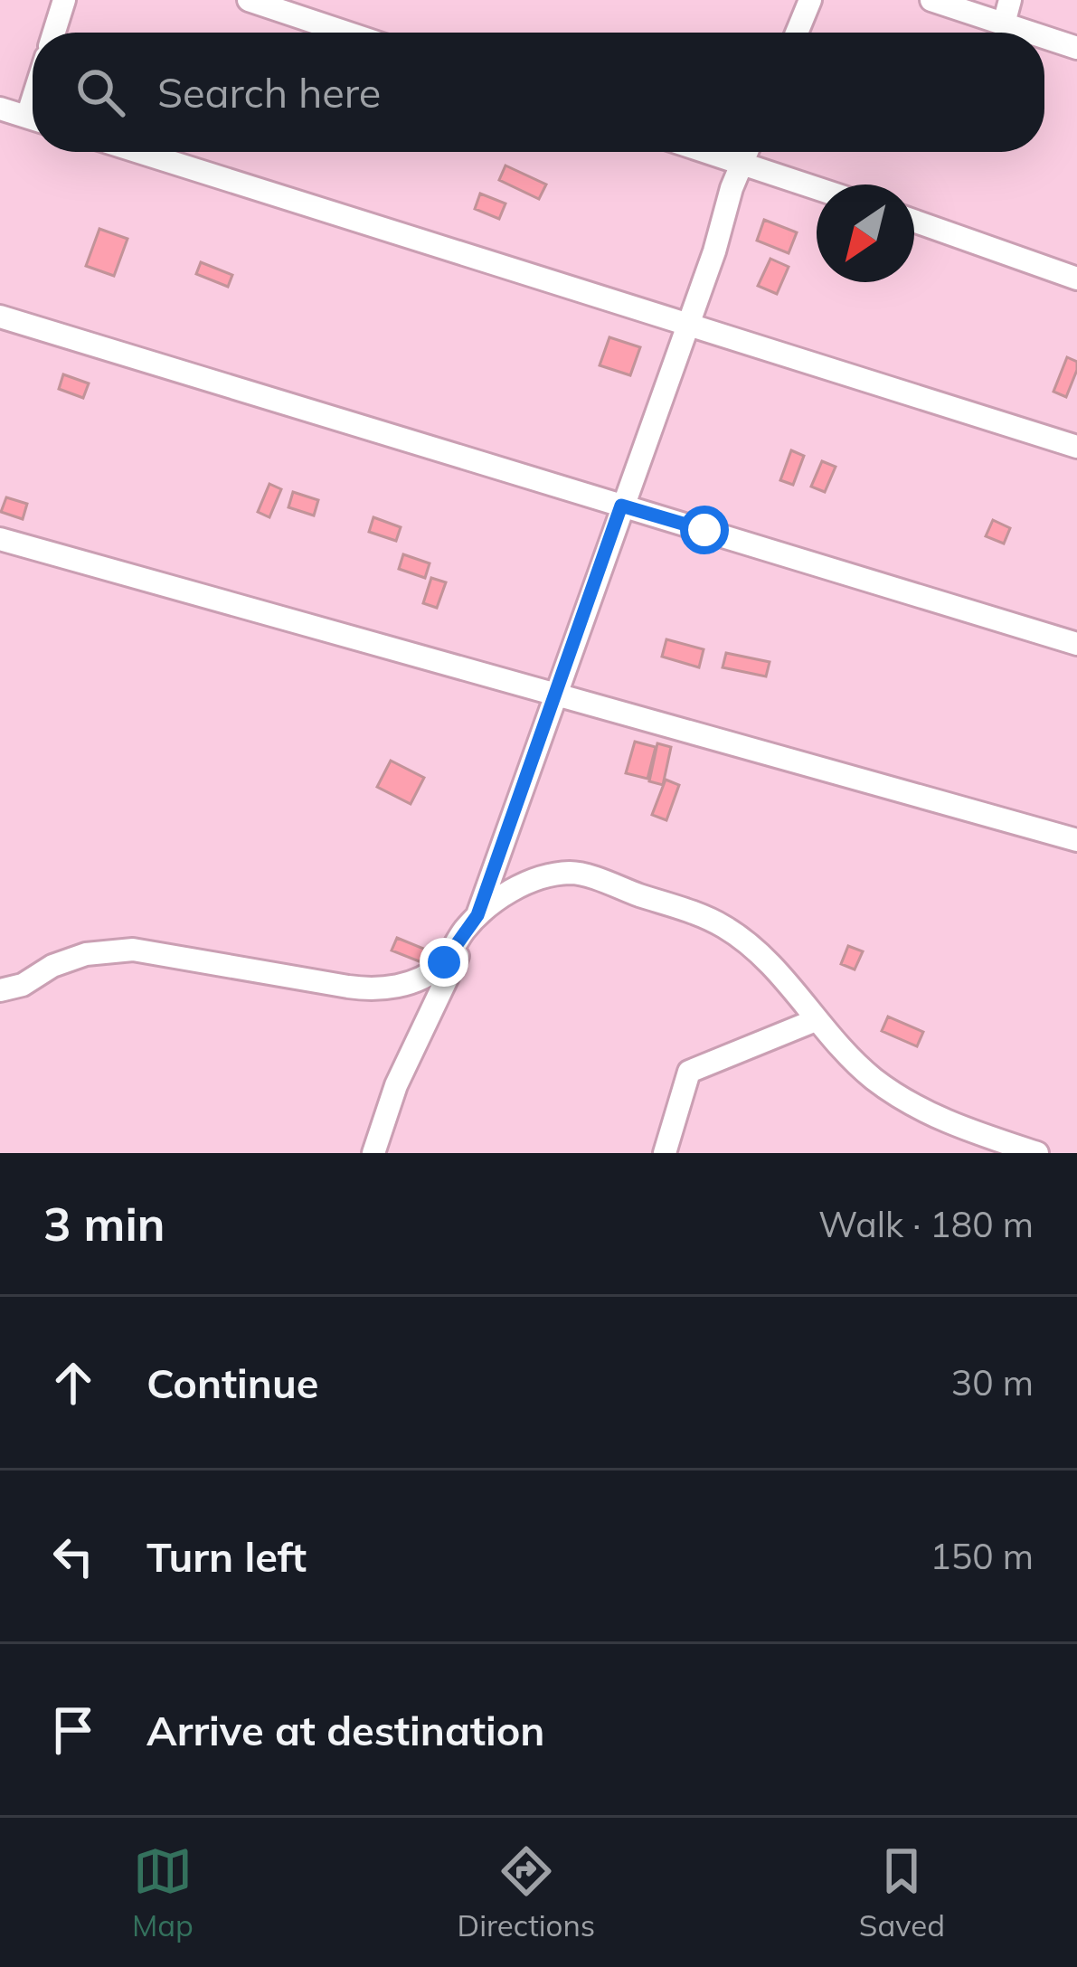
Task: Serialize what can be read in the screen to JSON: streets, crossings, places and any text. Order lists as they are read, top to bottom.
{
  "north": "bottom left",
  "page": {
    "search": "Search here",
    "heading": ["3 min", "Walk · 180 m"],
    "list": [
      ["Continue", "30 m"],
      ["Turn left", "150 m"],
      "Arrive at destination"
    ],
    "nav": ["Map", "Directions", "Saved"]
  }
}
